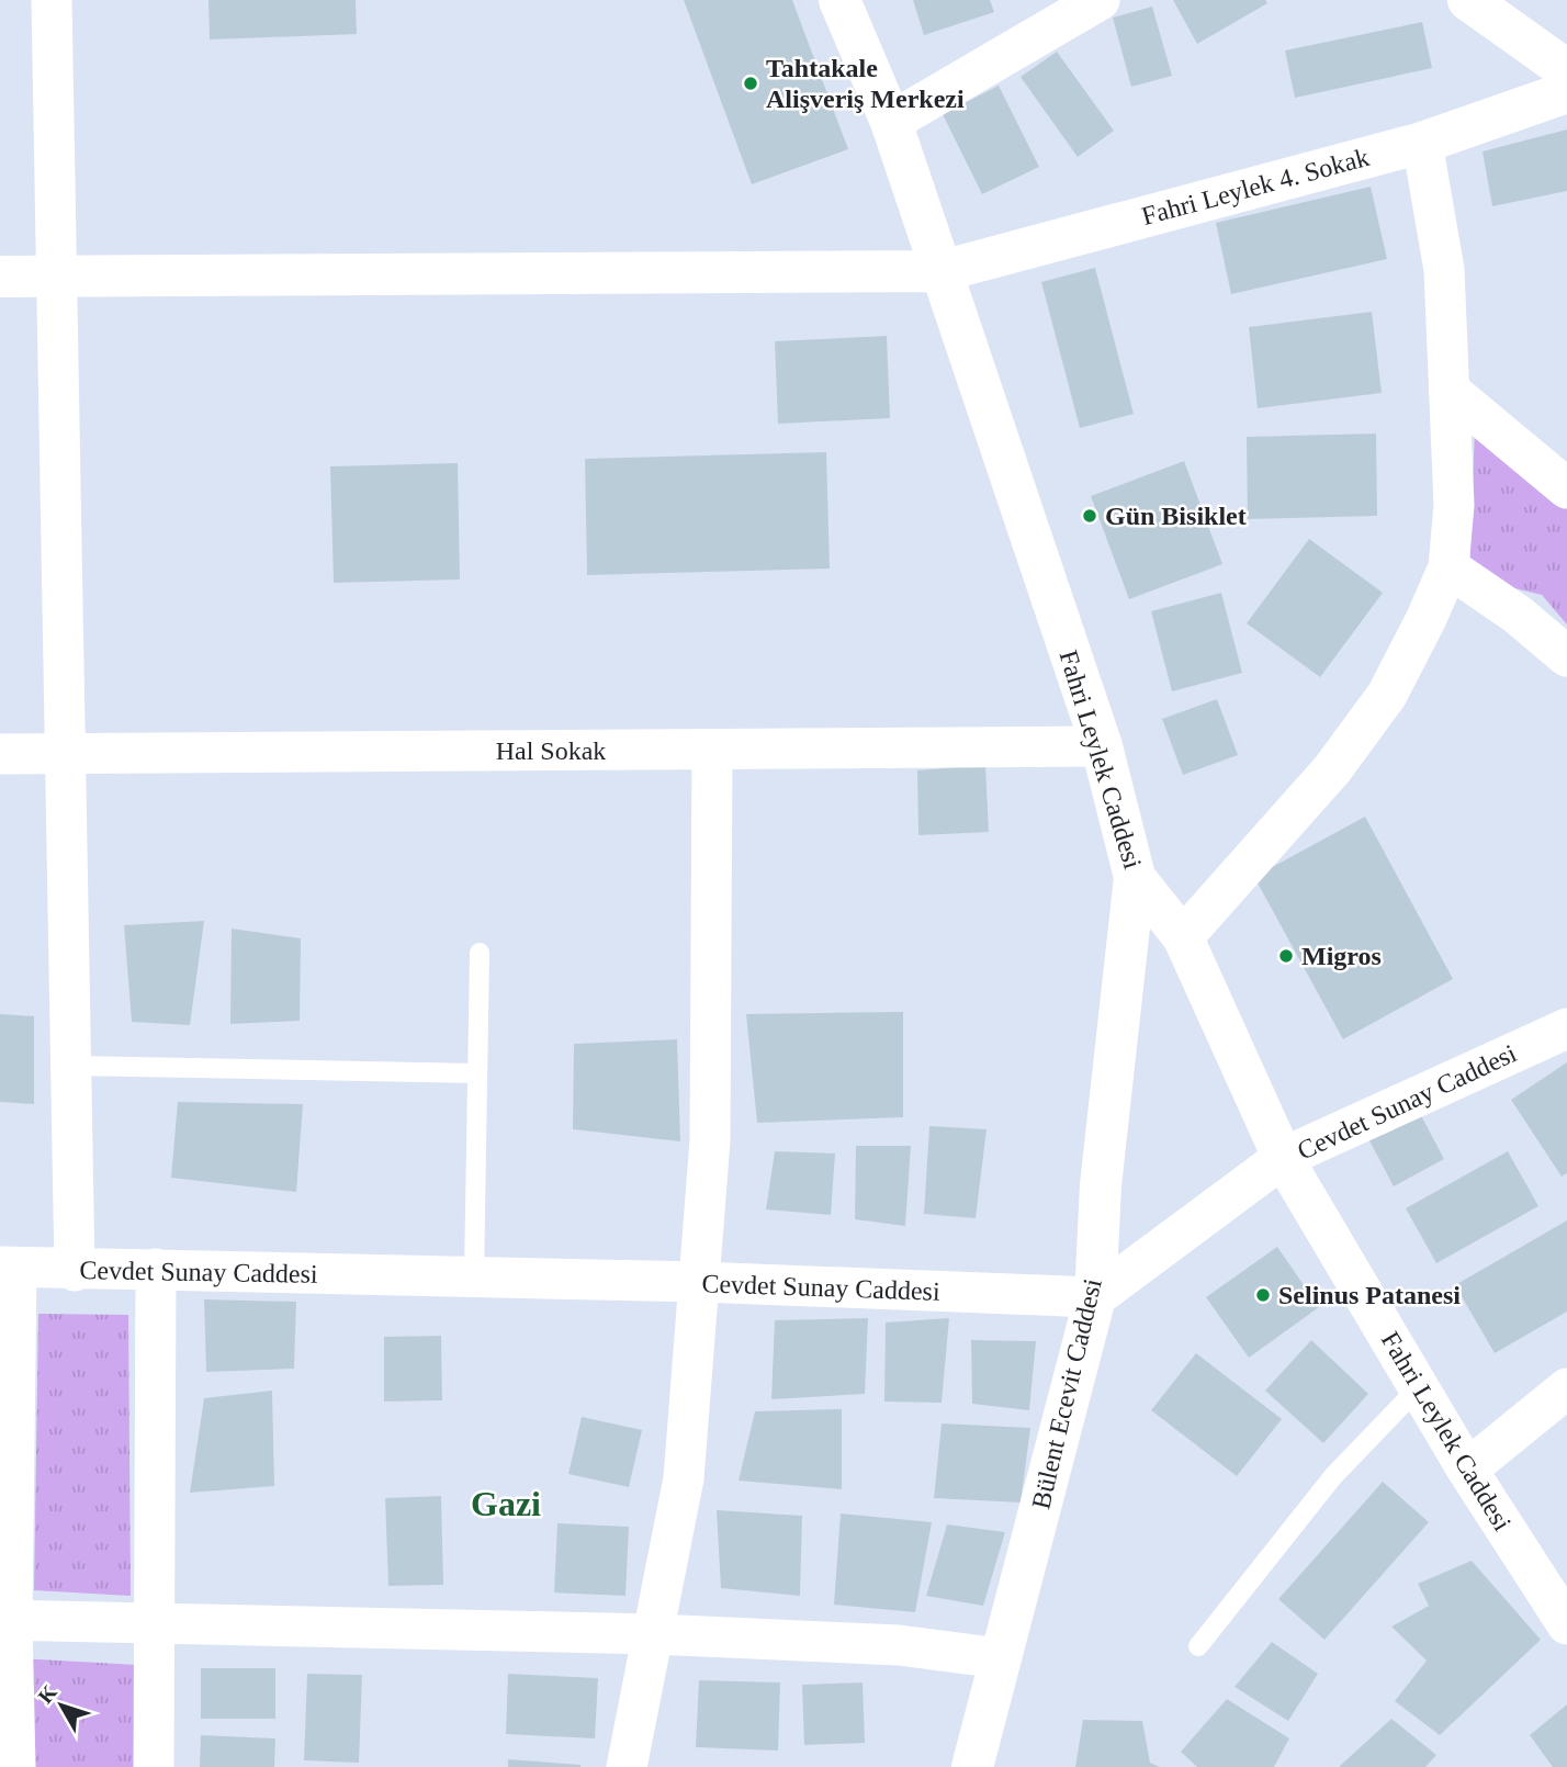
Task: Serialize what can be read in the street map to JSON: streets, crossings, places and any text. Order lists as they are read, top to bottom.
{
  "streets": {
    "street": [
      "Fahri Leylek 4. Sokak",
      "Hal Sokak",
      "Fahri Leylek Caddesi",
      "Cevdet Sunay Caddesi",
      "Bülent Ecevit Caddesi"
    ]
  },
  "crossings": [
    ["Fahri Leylek 4. Sokak", "Fahri Leylek Caddesi"],
    ["Hal Sokak", "Fahri Leylek Caddesi"],
    ["Fahri Leylek Caddesi", "Cevdet Sunay Caddesi"],
    ["Fahri Leylek Caddesi", "Bülent Ecevit Caddesi"],
    ["Cevdet Sunay Caddesi", "Bülent Ecevit Caddesi"]
  ],
  "districts": ["Gazi"],
  "places": [
    "Tahtakale Alişveriş Merkezi",
    "Gün Bisiklet",
    "Migros",
    "Selinus Patanesi"
  ],
  "north": "top left"
}
